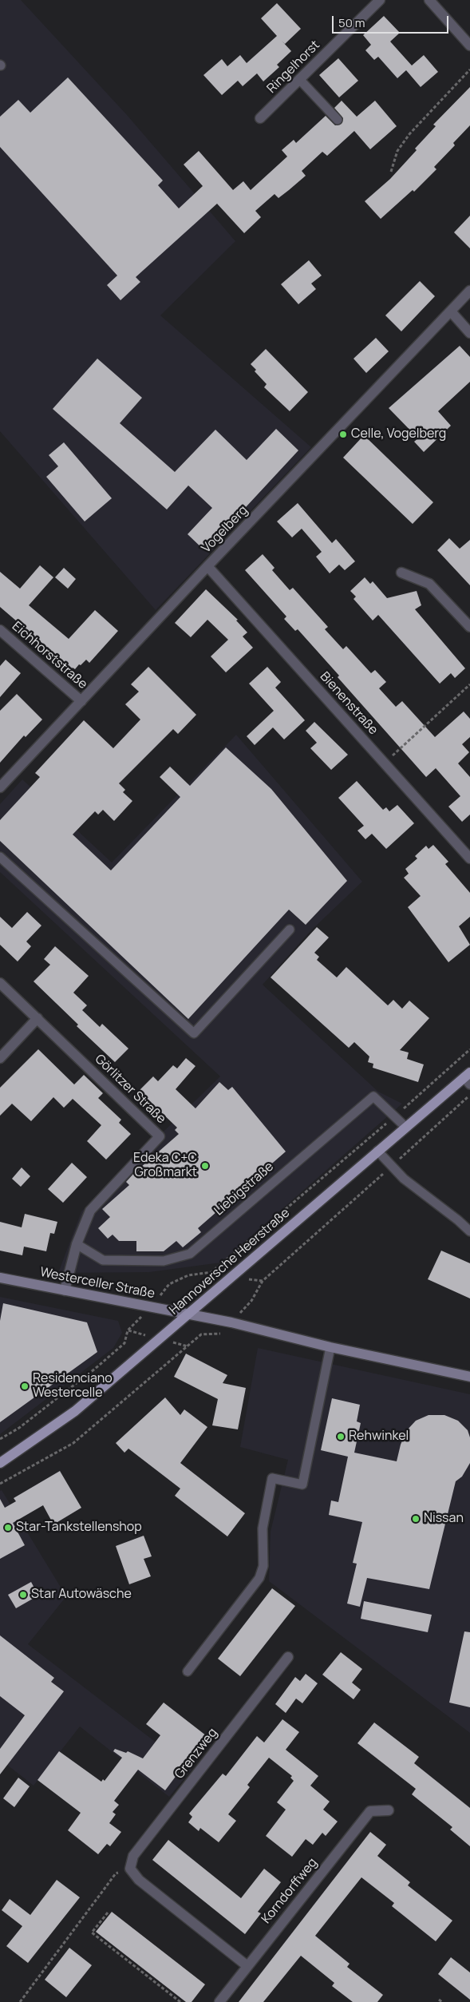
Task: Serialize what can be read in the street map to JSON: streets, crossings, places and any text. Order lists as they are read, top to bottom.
{
  "streets": {
    "main road": ["Hannoversche Heerstraße"],
    "street": [
      "Ringelhorst",
      "Vogelberg",
      "Eichhorststraße",
      "Bienenstraße",
      "Görlitzer Straße",
      "Westerceller Straße",
      "Grenzweg",
      "Korndorffweg"
    ],
    "lane": ["Liebigstraße"]
  },
  "crossings": [
    ["Vogelberg", "Eichhorststraße"],
    ["Vogelberg", "Bienenstraße"],
    ["Görlitzer Straße", "Liebigstraße"],
    ["Görlitzer Straße", "Westerceller Straße"],
    ["Liebigstraße", "Hannoversche Heerstraße"],
    ["Hannoversche Heerstraße", "Westerceller Straße"]
  ],
  "places": [
    "Celle, Vogelberg",
    "Edeka C+C Großmarkt",
    "Residenciano Westercelle",
    "Rehwinkel",
    "Nissan",
    "Star-Tankstellenshop",
    "Star Autowäsche"
  ],
  "scale_bar": "50 m"
}
